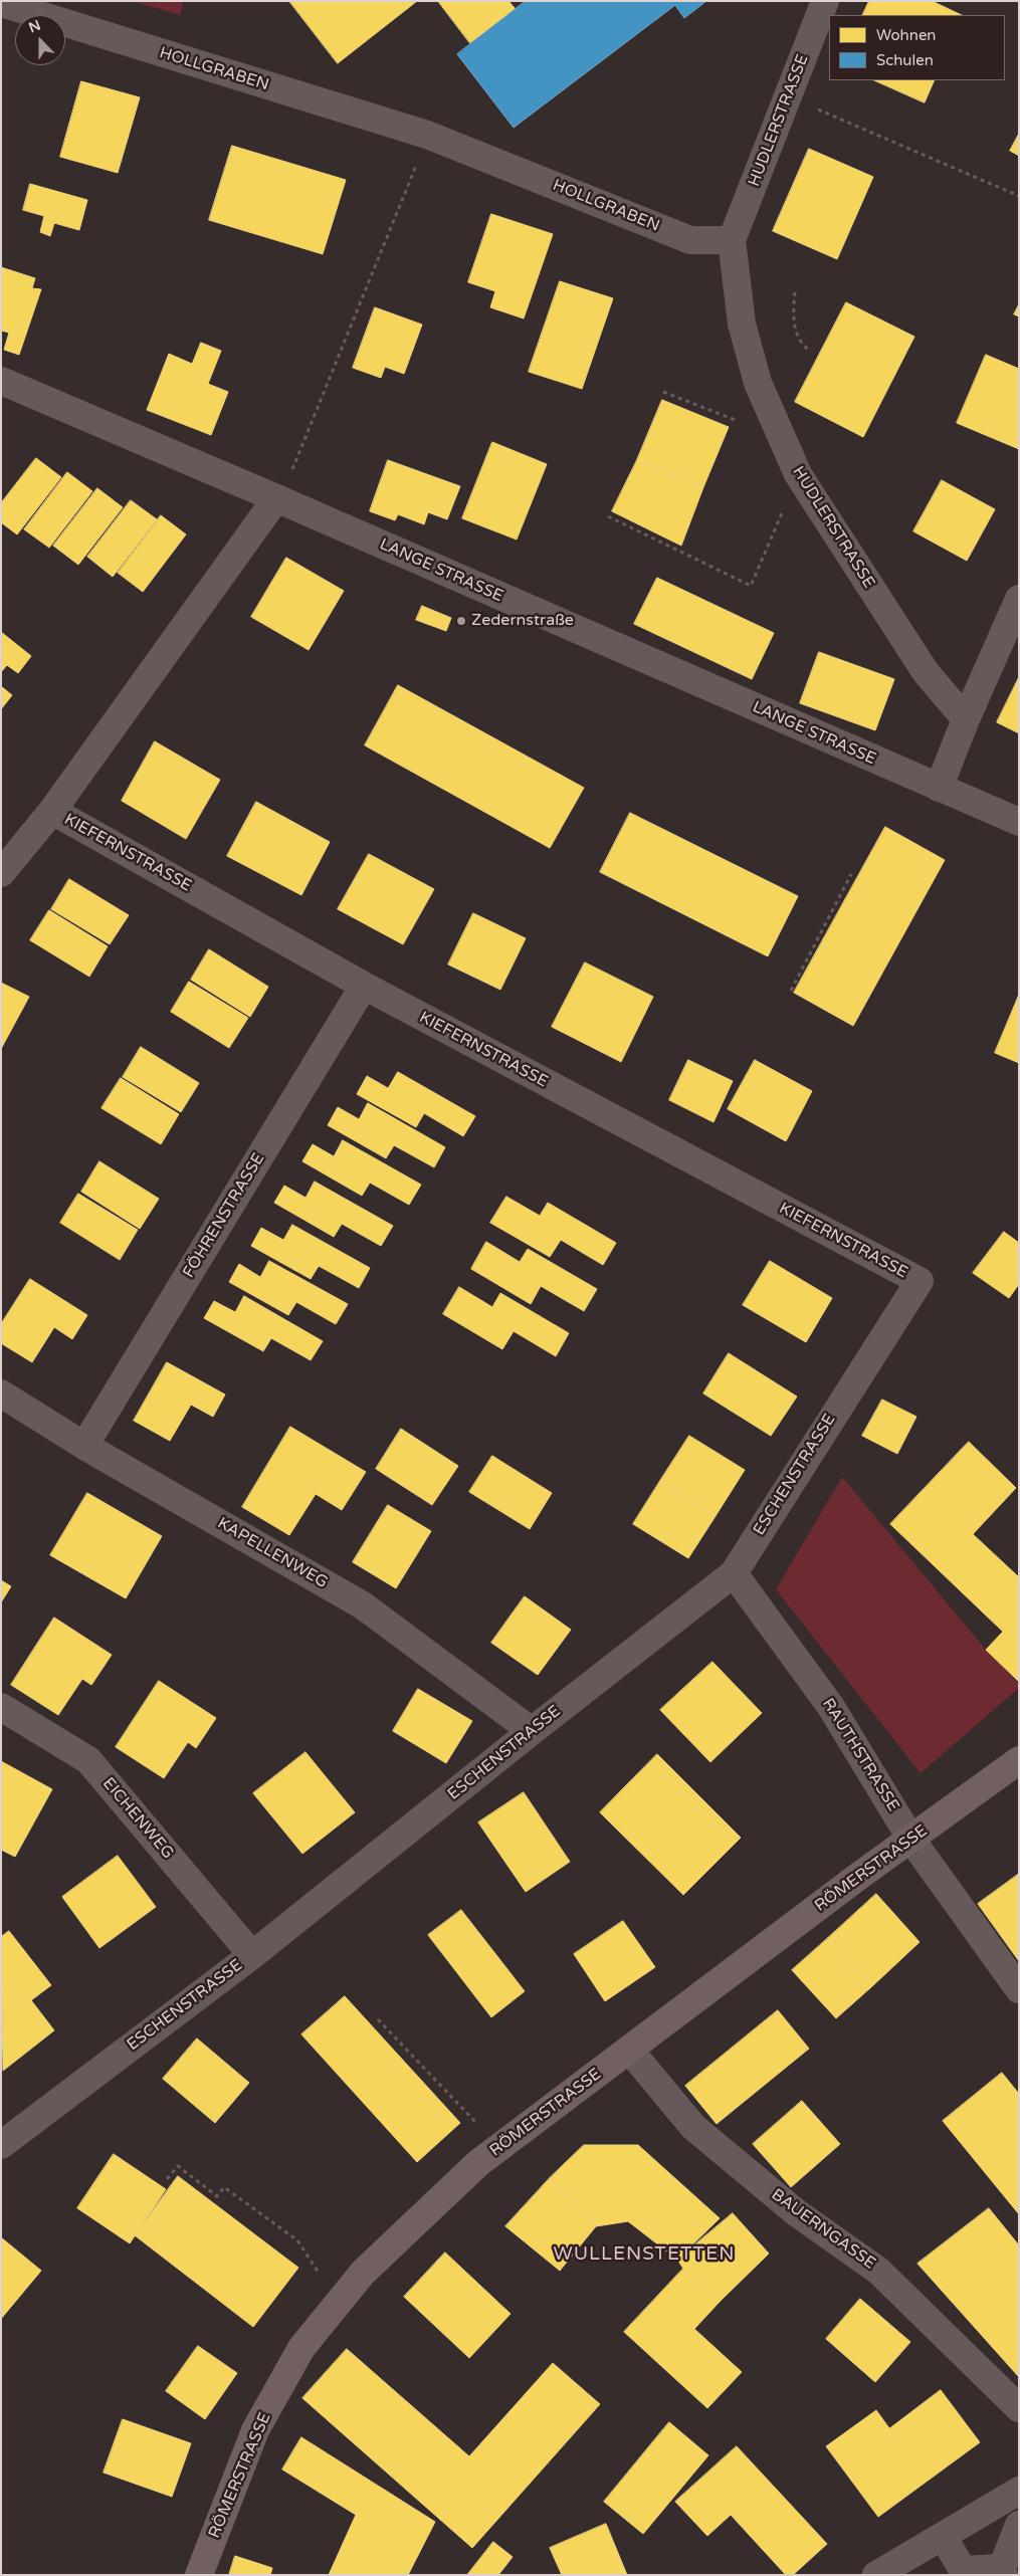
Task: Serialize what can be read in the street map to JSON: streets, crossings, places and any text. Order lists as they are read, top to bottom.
{
  "streets": {
    "main road": ["RÖMERSTRASSE"],
    "street": [
      "HOLLGRABEN",
      "HUDLERSTRASSE",
      "LANGE STRASSE",
      "KIEFERNSTRASSE",
      "FÖHRENSTRASSE",
      "ESCHENSTRASSE",
      "KAPELLENWEG",
      "RAUTHSTRASSE",
      "EICHENWEG",
      "BAUERNGASSE"
    ]
  },
  "crossings": [
    ["HOLLGRABEN", "HUDLERSTRASSE"],
    ["KIEFERNSTRASSE", "FÖHRENSTRASSE"],
    ["KIEFERNSTRASSE", "ESCHENSTRASSE"],
    ["FÖHRENSTRASSE", "KAPELLENWEG"],
    ["ESCHENSTRASSE", "KAPELLENWEG"],
    ["ESCHENSTRASSE", "RAUTHSTRASSE"],
    ["ESCHENSTRASSE", "EICHENWEG"],
    ["RAUTHSTRASSE", "RÖMERSTRASSE"],
    ["RÖMERSTRASSE", "BAUERNGASSE"]
  ],
  "districts": ["WULLENSTETTEN"],
  "places": ["Zedernstraße"],
  "legend": ["Wohnen", "Schulen"],
  "north": "top"
}
